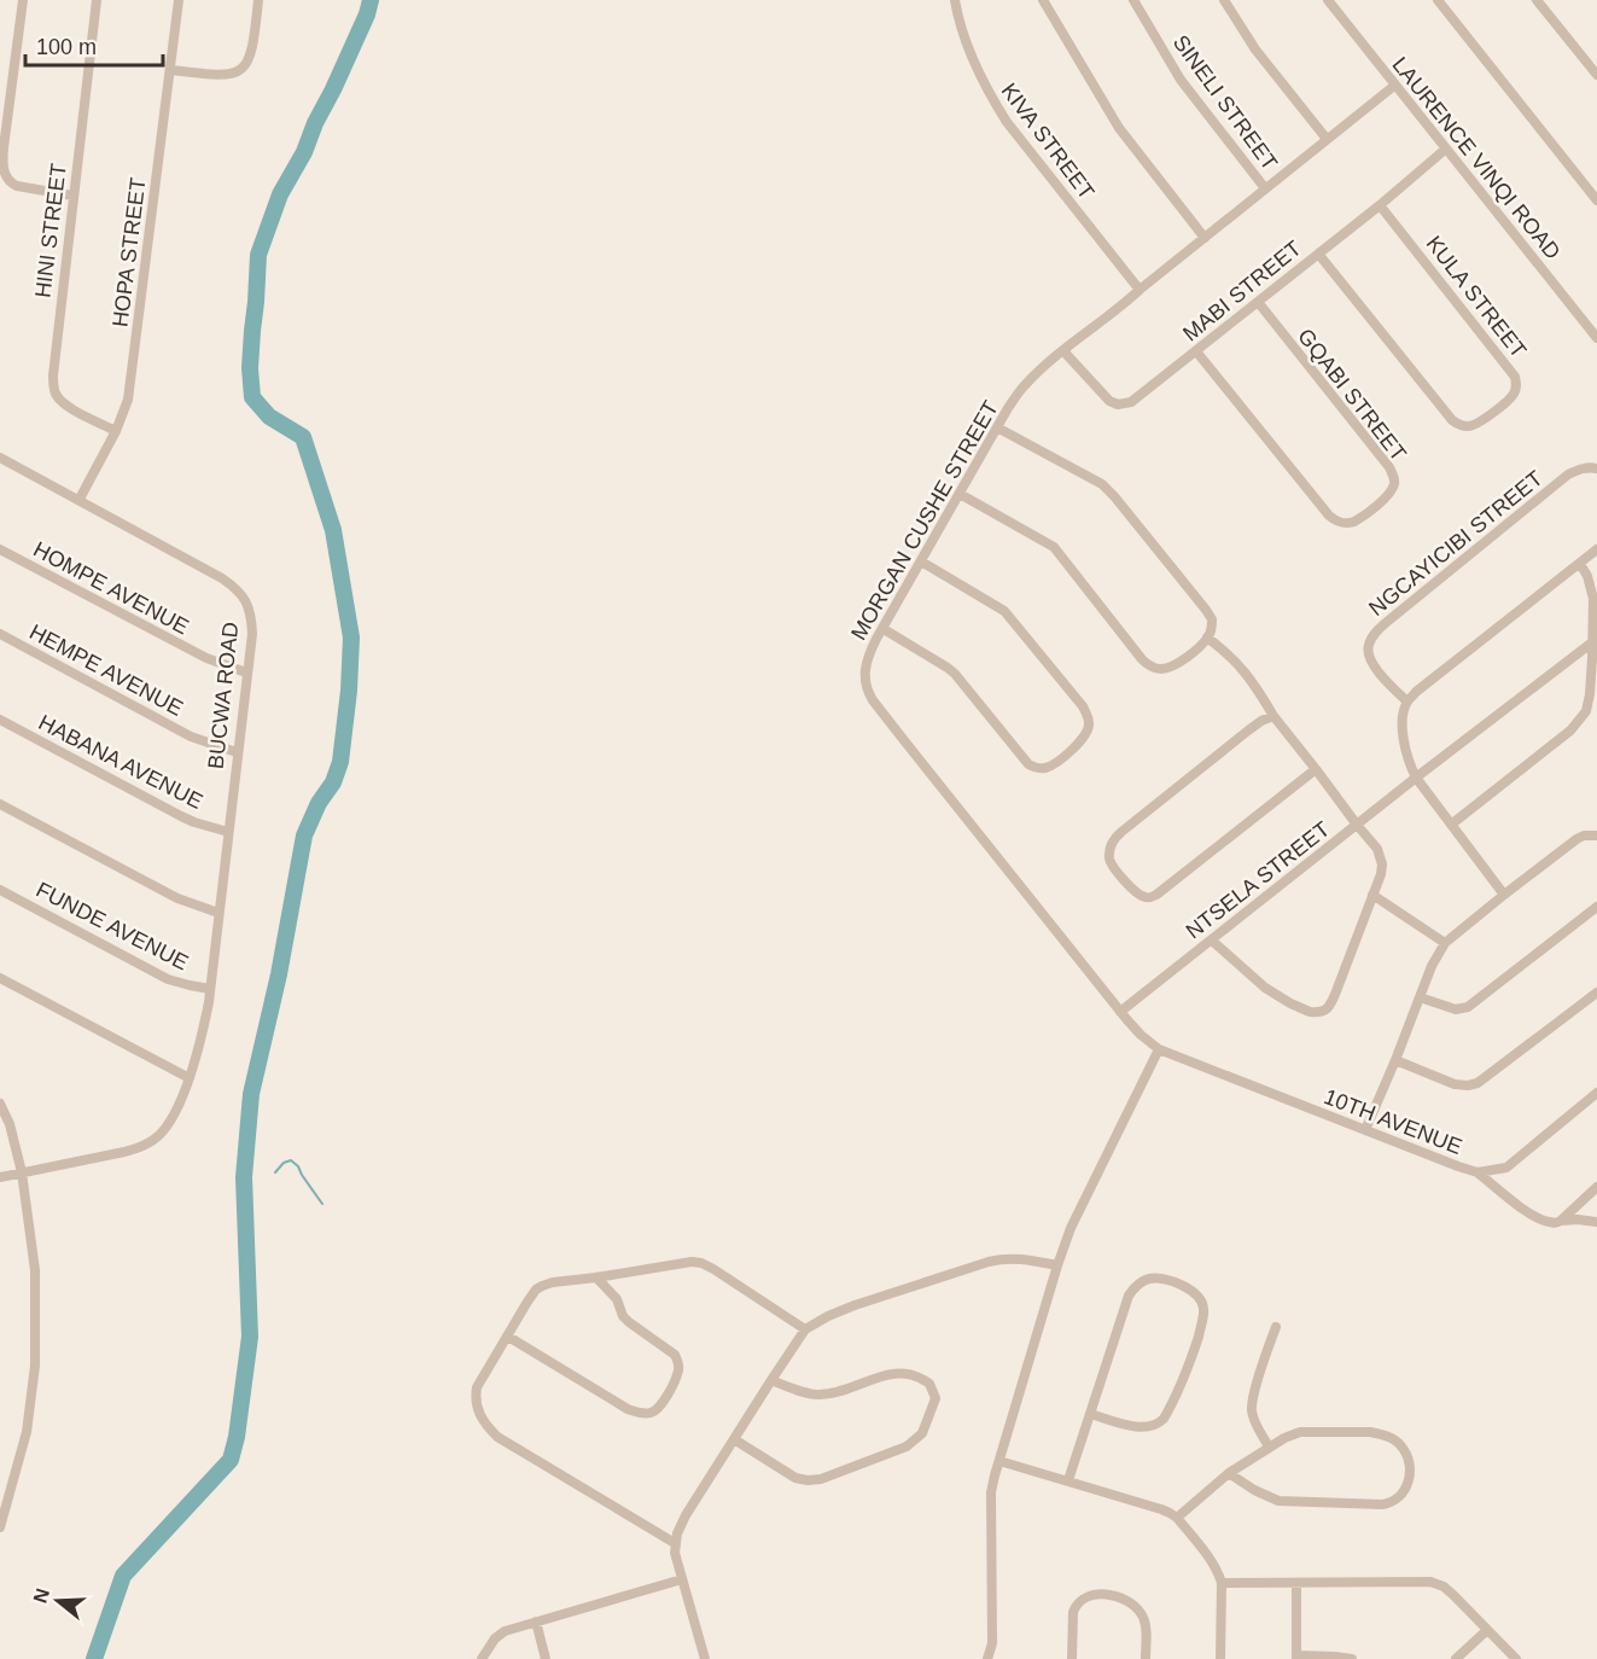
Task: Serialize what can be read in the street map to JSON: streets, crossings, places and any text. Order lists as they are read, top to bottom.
{
  "streets": {
    "street": [
      "SINELI STREET",
      "KIVA STREET",
      "LAURENCE VINQI ROAD",
      "HINI STREET",
      "HOPA STREET",
      "MABI STREET",
      "KULA STREET",
      "GQABI STREET",
      "MORGAN CUSHE STREET",
      "NGCAYICIBI STREET",
      "HOMPE AVENUE",
      "HEMPE AVENUE",
      "BUCWA ROAD",
      "HABANA AVENUE",
      "NTSELA STREET",
      "FUNDE AVENUE",
      "10TH AVENUE"
    ]
  },
  "crossings": [
    ["SINELI STREET", "MORGAN CUSHE STREET"],
    ["KIVA STREET", "MORGAN CUSHE STREET"],
    ["LAURENCE VINQI ROAD", "MABI STREET"],
    ["LAURENCE VINQI ROAD", "MORGAN CUSHE STREET"],
    ["HINI STREET", "HOPA STREET"],
    ["HOPA STREET", "BUCWA ROAD"],
    ["MABI STREET", "KULA STREET"],
    ["MABI STREET", "GQABI STREET"],
    ["MABI STREET", "MORGAN CUSHE STREET"],
    ["MORGAN CUSHE STREET", "NTSELA STREET"],
    ["MORGAN CUSHE STREET", "10TH AVENUE"],
    ["HOMPE AVENUE", "BUCWA ROAD"],
    ["HEMPE AVENUE", "BUCWA ROAD"],
    ["BUCWA ROAD", "HABANA AVENUE"],
    ["BUCWA ROAD", "FUNDE AVENUE"]
  ],
  "scale_bar": "100 m",
  "north": "left"
}
